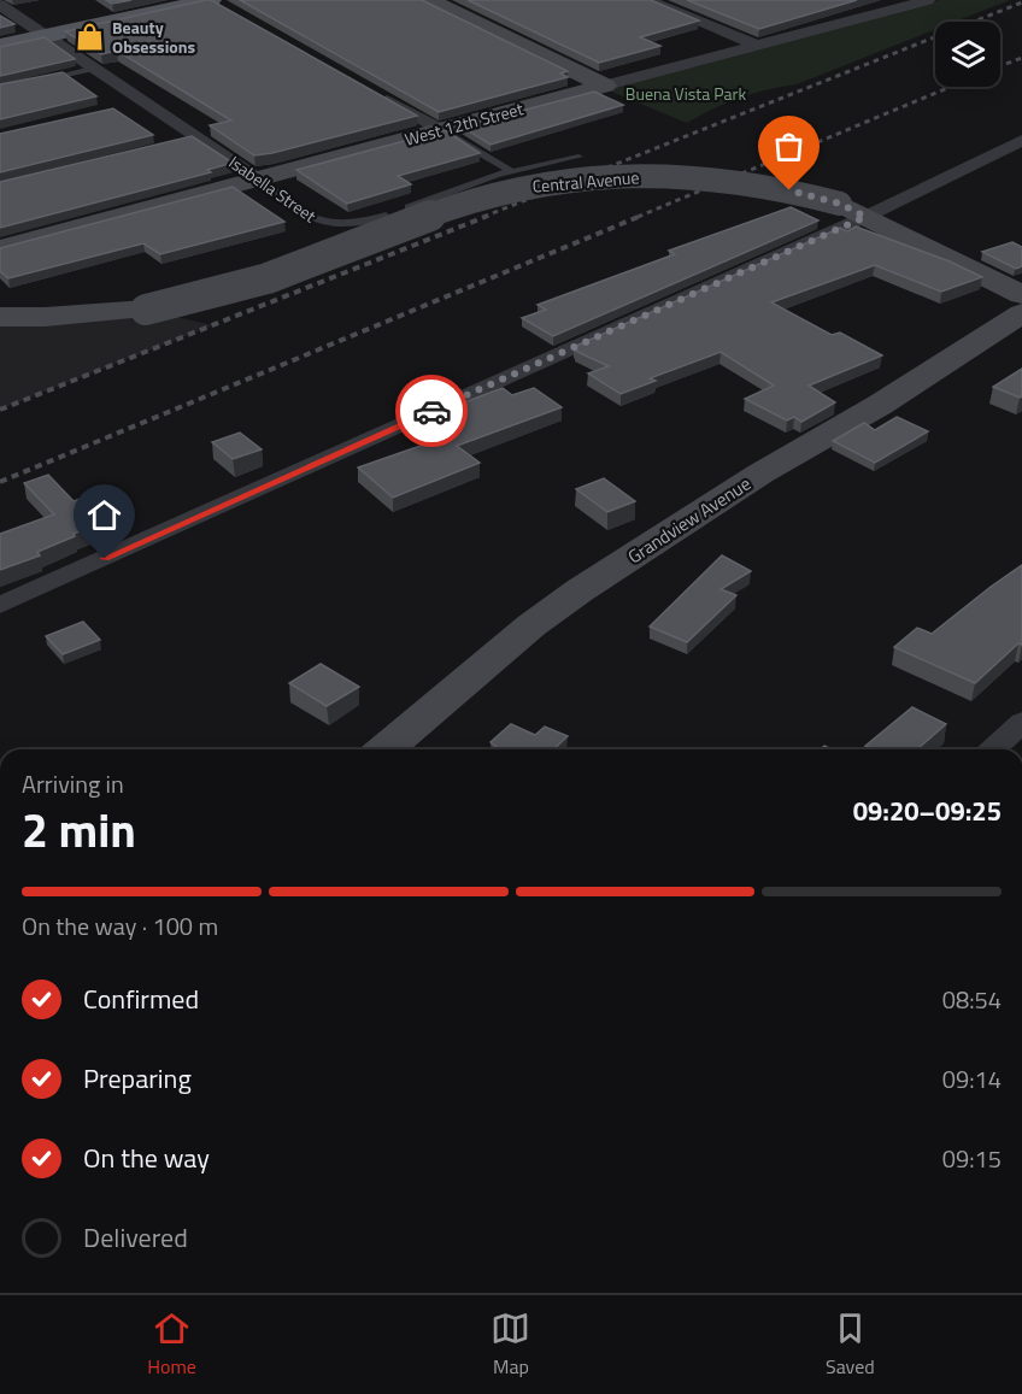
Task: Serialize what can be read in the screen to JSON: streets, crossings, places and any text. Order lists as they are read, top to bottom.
{
  "streets": {
    "street": [
      "West 12th Street",
      "Central Avenue",
      "Isabella Street",
      "Grandview Avenue"
    ]
  },
  "crossings": [
    ["West 12th Street", "Isabella Street"]
  ],
  "parks": ["Buena Vista Park"],
  "places": {
    "shop": ["Beauty Obsessions"]
  },
  "page": {
    "heading": ["2 min", "Arriving in", "09:20–09:25"],
    "bar": "On the way · 100 m",
    "list": [
      ["Confirmed", "08:54"],
      ["Preparing", "09:14"],
      ["On the way", "09:15"],
      "Delivered"
    ],
    "tabs": ["Home", "Map", "Saved"]
  }
}
